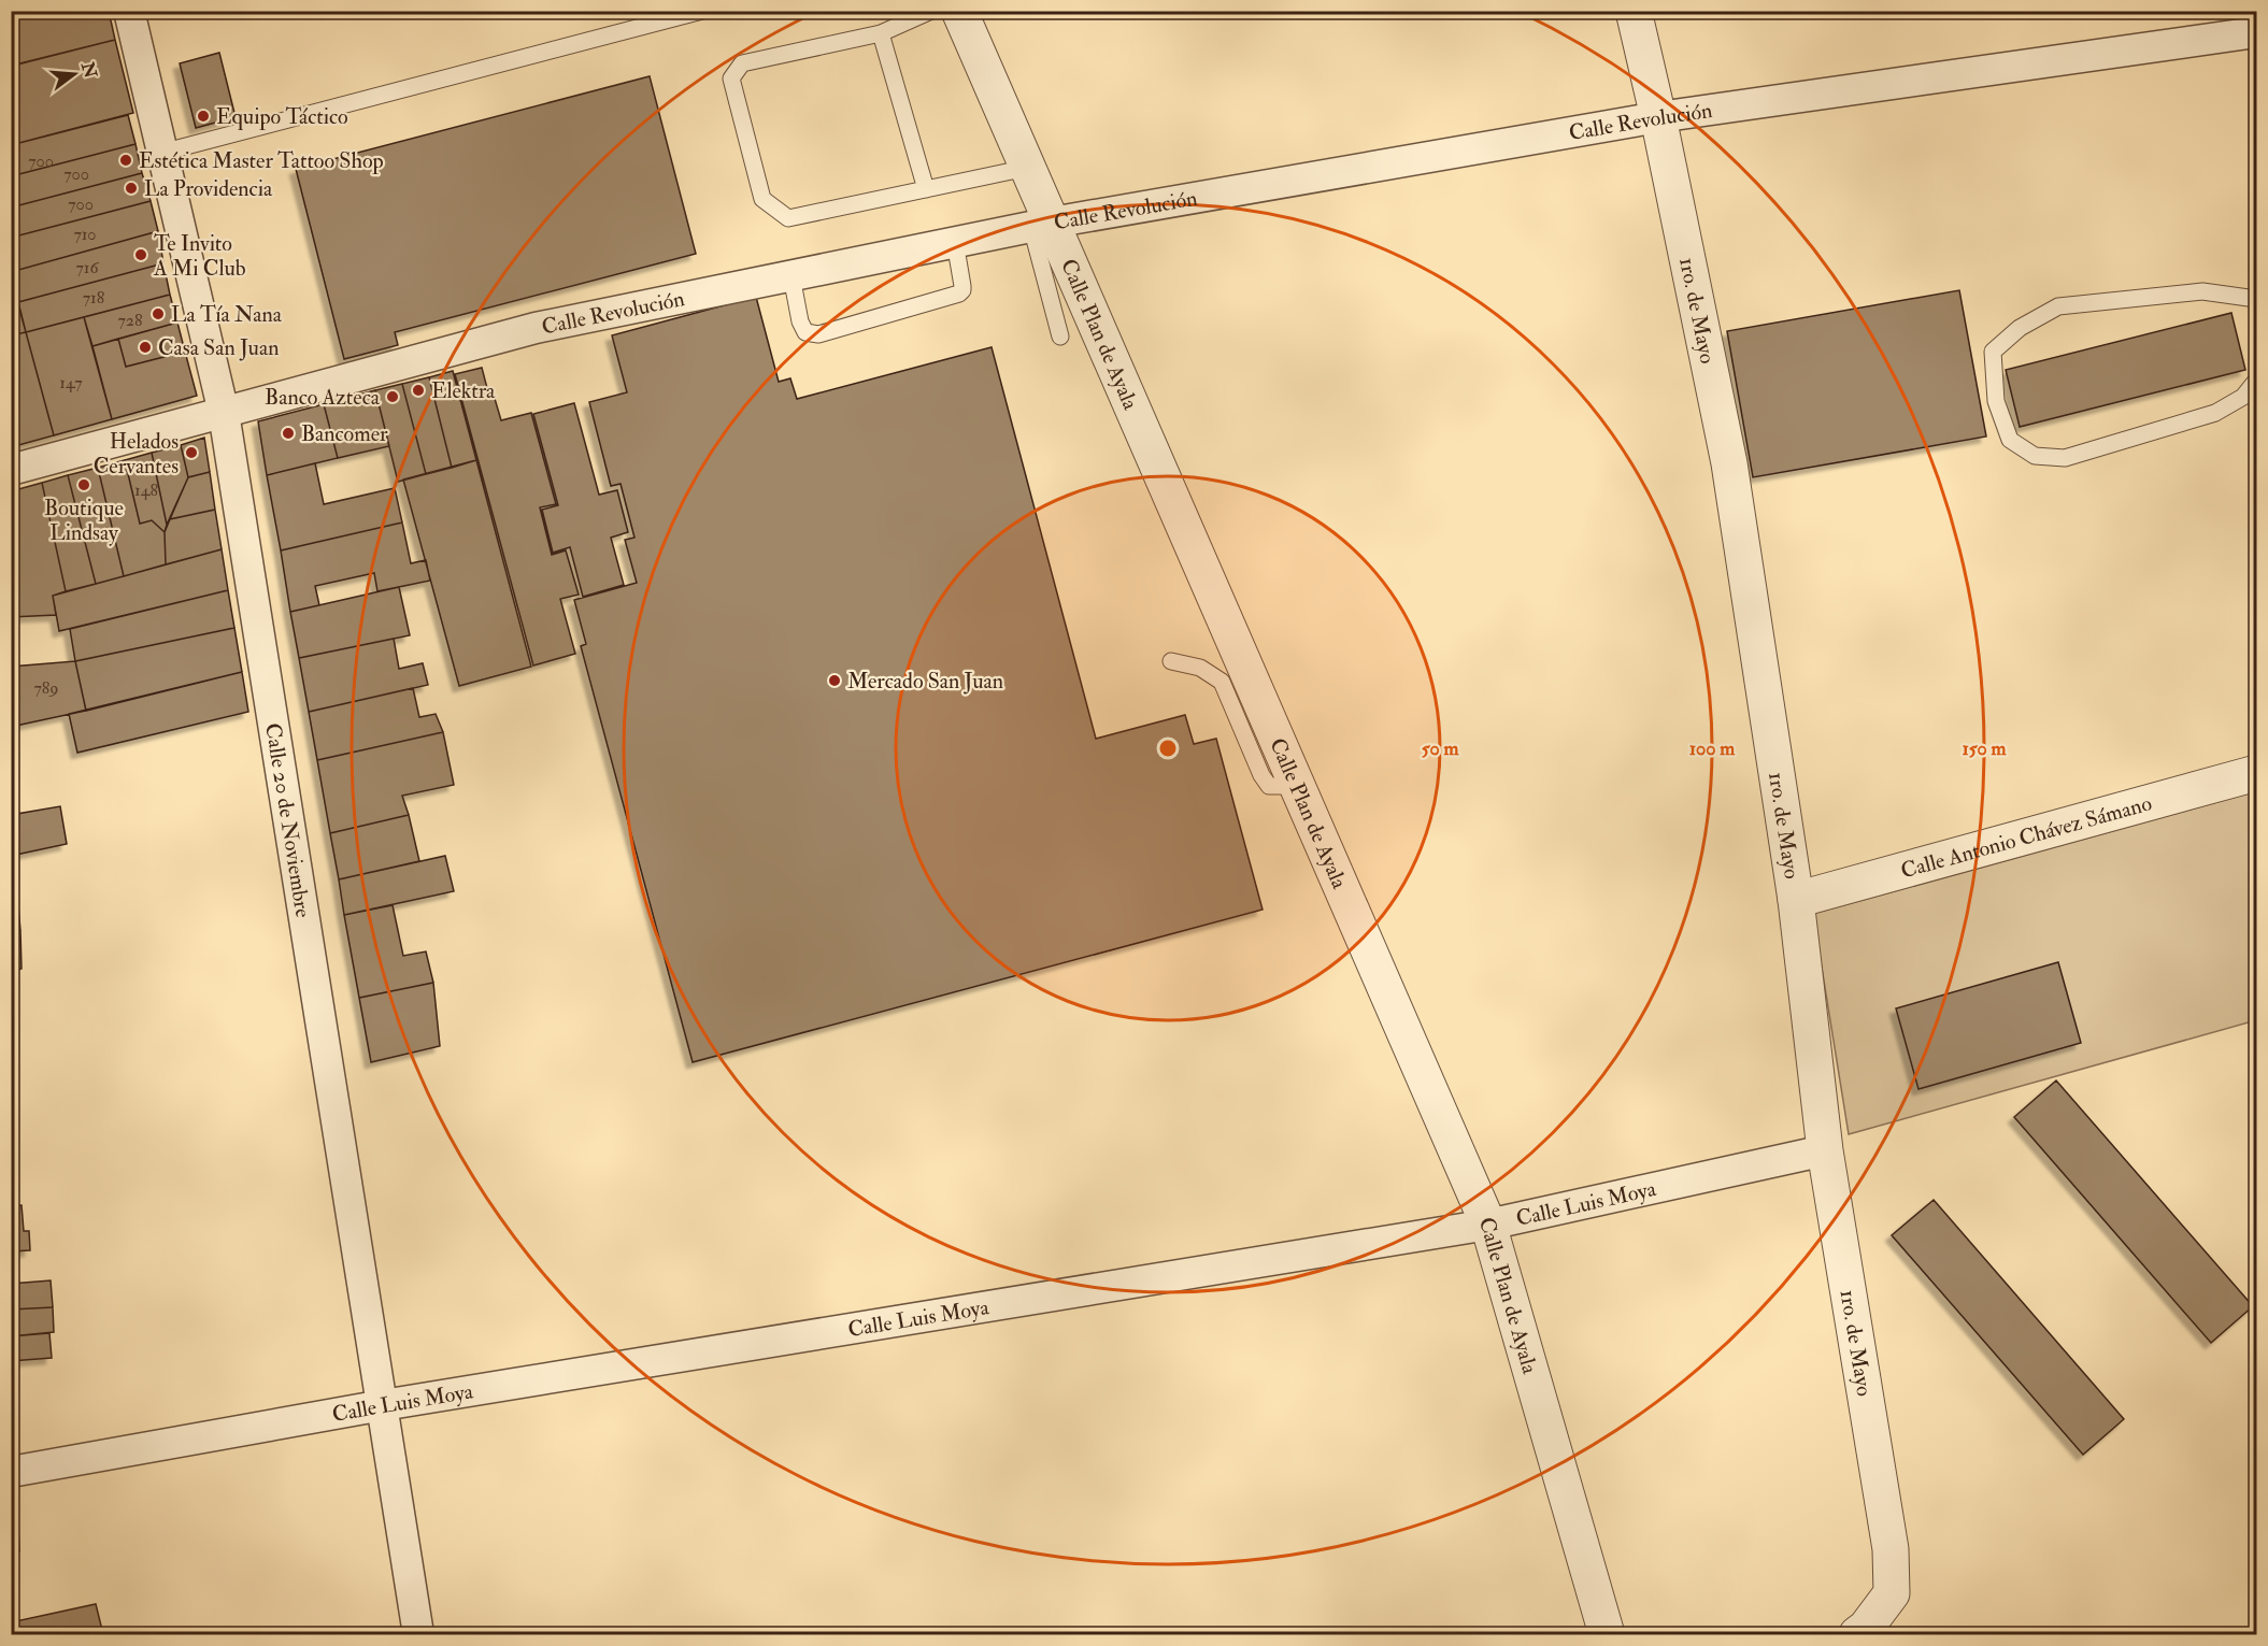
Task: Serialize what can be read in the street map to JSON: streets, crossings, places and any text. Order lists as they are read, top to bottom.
{
  "streets": {
    "street": [
      "Calle Revolución",
      "1ro. de Mayo",
      "Calle Plan de Ayala",
      "Calle 20 de Noviembre",
      "Calle Antonio Chávez Sámano",
      "Calle Luis Moya"
    ]
  },
  "crossings": [
    ["Calle Revolución", "1ro. de Mayo"],
    ["Calle Revolución", "Calle Plan de Ayala"],
    ["Calle Revolución", "Calle 20 de Noviembre"],
    ["1ro. de Mayo", "Calle Antonio Chávez Sámano"],
    ["1ro. de Mayo", "Calle Luis Moya"],
    ["Calle Plan de Ayala", "Calle Luis Moya"],
    ["Calle 20 de Noviembre", "Calle Luis Moya"]
  ],
  "places": [
    "Equipo Táctico",
    "Estética Master Tattoo Shop",
    "La Providencia",
    "Te Invito A Mi Club",
    "La Tía Nana",
    "Casa San Juan",
    "Elektra",
    "Banco Azteca",
    "Bancomer",
    "Helados Cervantes",
    "Boutique Lindsay",
    "Mercado San Juan"
  ],
  "house_numbers": [
    "700",
    "700",
    "700",
    "710",
    "716",
    "718",
    "728",
    "147",
    "148",
    "789"
  ],
  "north": "right",
  "rings": ["50 m", "100 m", "150 m"]
}
